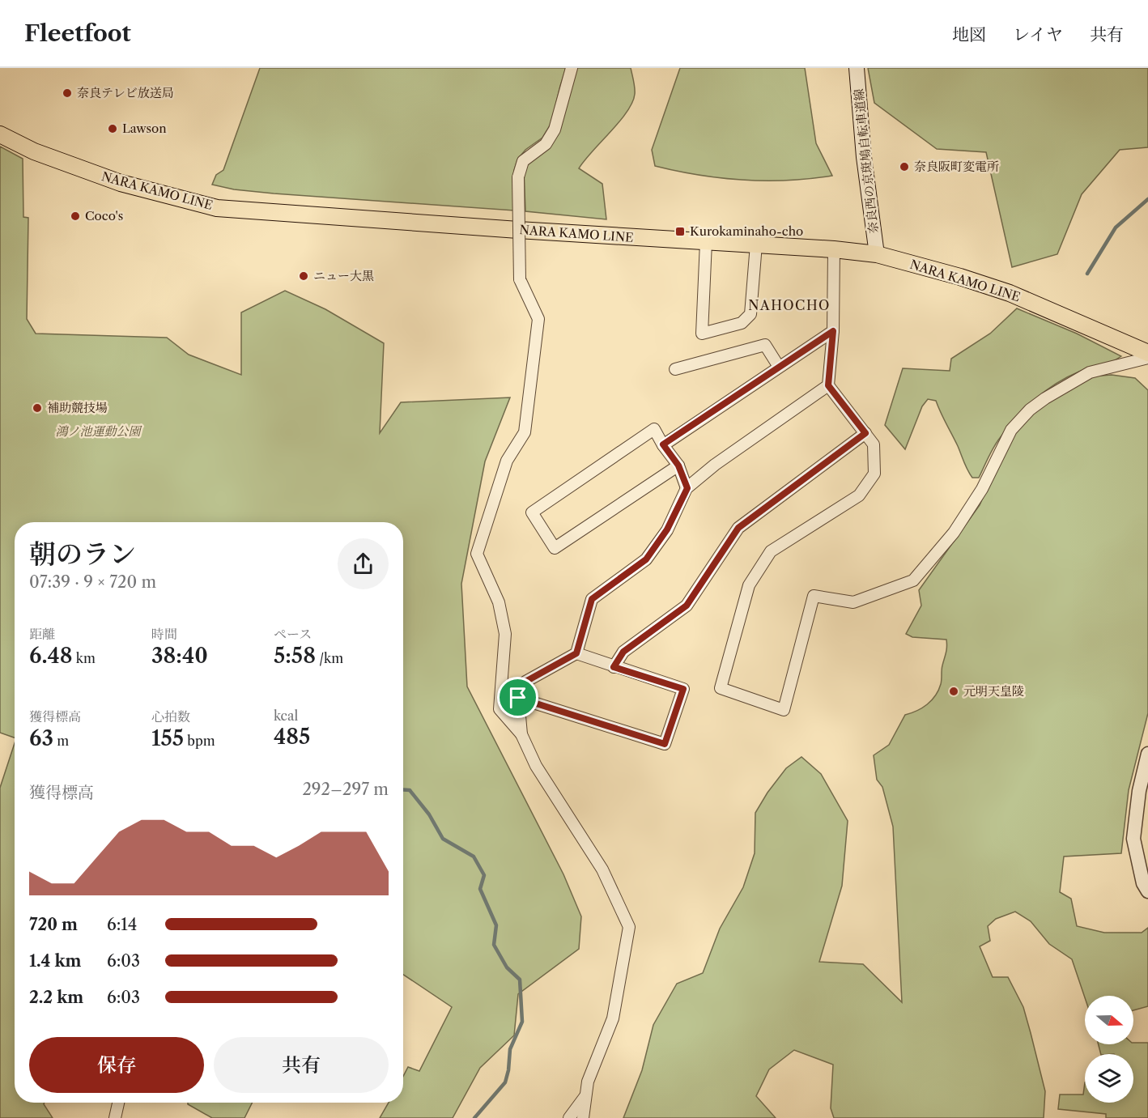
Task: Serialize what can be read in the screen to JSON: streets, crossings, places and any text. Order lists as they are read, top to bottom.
{
  "streets": {
    "main road": ["奈良西の京斑鳩自転車道線", "NARA KAMO LINE"]
  },
  "crossings": [
    ["奈良西の京斑鳩自転車道線", "NARA KAMO LINE"]
  ],
  "districts": ["NAHOCHO"],
  "parks": ["鴻ノ池運動公園"],
  "places": {
    "other": [
      "奈良テレビ放送局",
      "Lawson",
      "奈良阪町変電所",
      "Coco's",
      "ニュー大黒",
      "補助競技場",
      "元明天皇陵"
    ],
    "transit": ["Kurokaminaho-cho"]
  },
  "north": "right",
  "page": {
    "header": "Fleetfoot",
    "nav": ["地図", "レイヤ", "共有"],
    "heading": ["朝のラン", "07:39 · 9 × 720 m"],
    "stats": [
      ["距離", "6.48 km"],
      ["時間", "38:40"],
      ["ペース", "5:58 /km"],
      ["獲得標高", "63 m"],
      ["心拍数", "155 bpm"],
      ["kcal", "485"]
    ],
    "chart": ["獲得標高", "292–297 m"],
    "list": [
      {
        "name": "720 m",
        "note": "6:14"
      },
      {
        "name": "1.4 km",
        "note": "6:03"
      },
      {
        "name": "2.2 km",
        "note": "6:03"
      }
    ],
    "buttons": ["保存", "共有"]
  }
}
